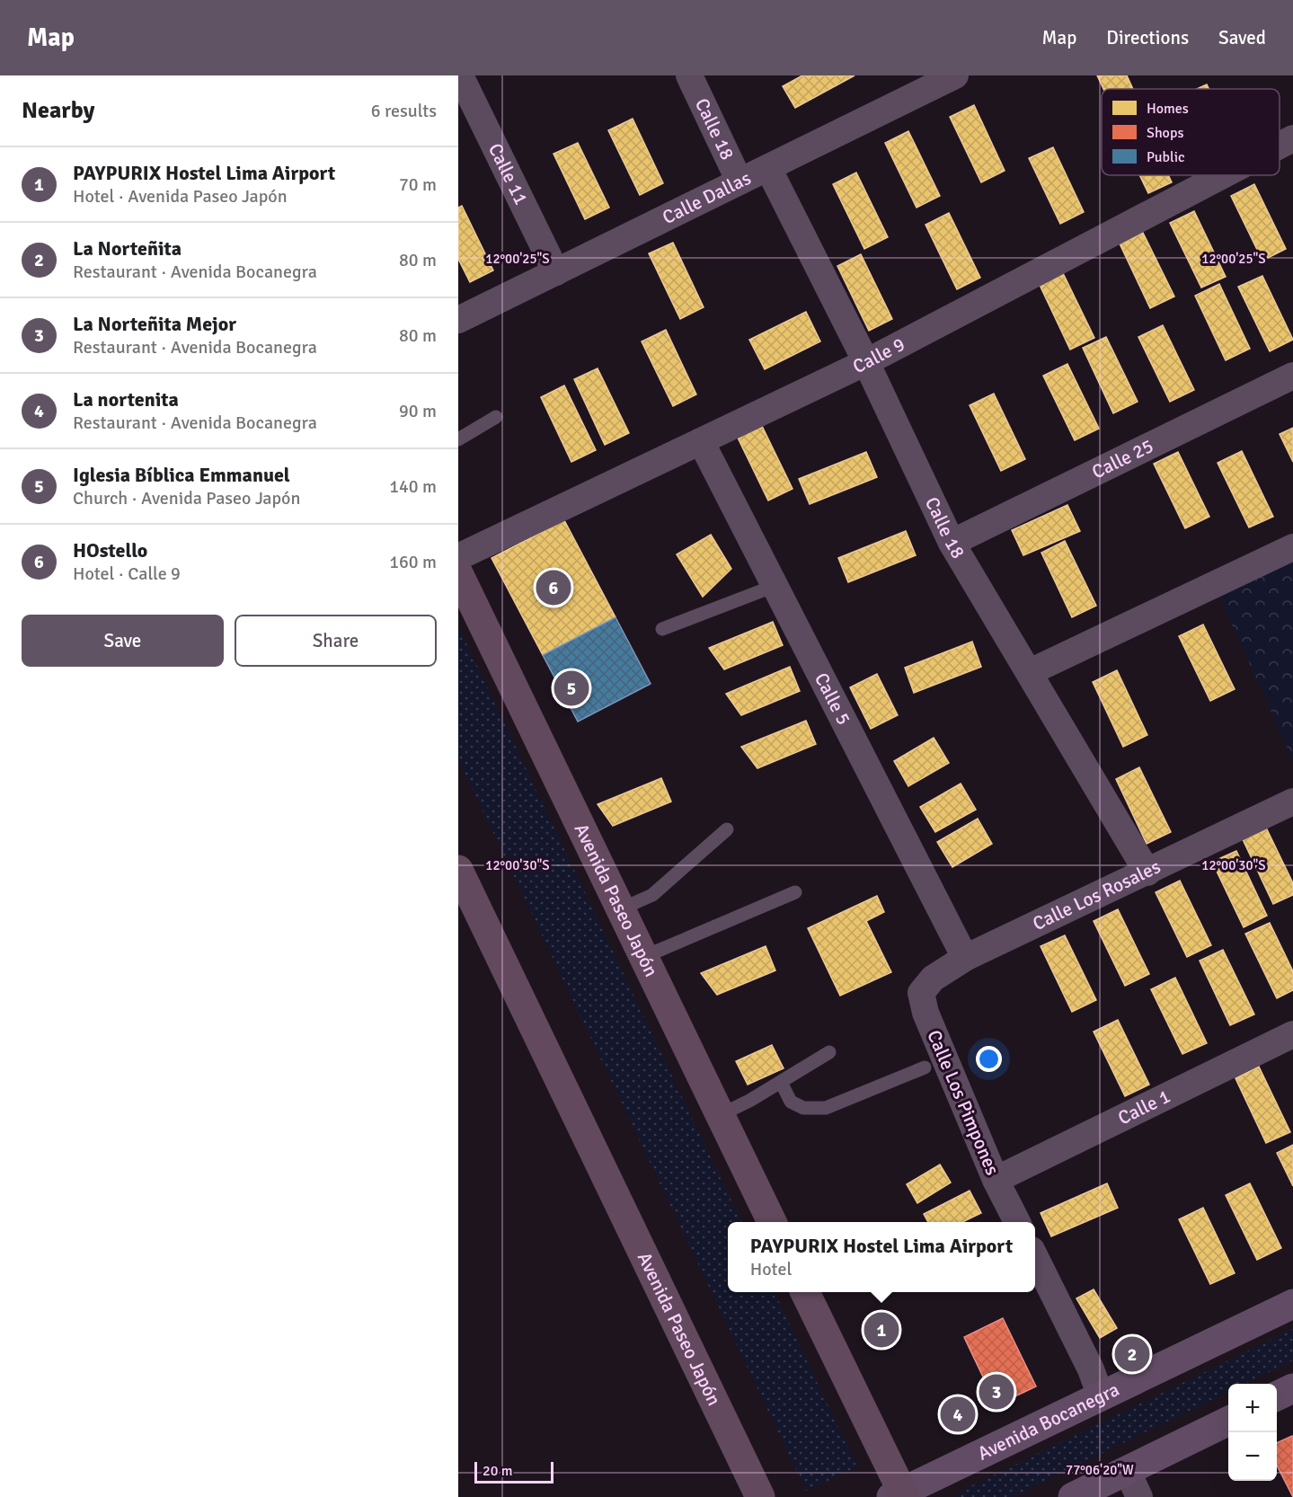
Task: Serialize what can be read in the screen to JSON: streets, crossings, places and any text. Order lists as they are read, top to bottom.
{
  "streets": {
    "main road": ["Avenida Paseo Japón", "Avenida Bocanegra"],
    "street": [
      "Calle 18",
      "Calle 11",
      "Calle Dallas",
      "Calle 9",
      "Calle 25",
      "Calle 5",
      "Calle Los Rosales",
      "Calle Los Pimpones",
      "Calle 1"
    ]
  },
  "crossings": [
    ["Calle 18", "Calle Dallas"],
    ["Calle 18", "Calle 9"],
    ["Calle 18", "Calle 25"],
    ["Calle 18", "Calle Los Rosales"],
    ["Calle 11", "Calle Dallas"],
    ["Calle 9", "Calle 5"],
    ["Calle 5", "Calle Los Rosales"],
    ["Calle Los Rosales", "Calle Los Pimpones"],
    ["Calle Los Pimpones", "Calle 1"]
  ],
  "legend": ["Homes", "Shops", "Public"],
  "scale_bar": "20 m",
  "page": {
    "header": "Map",
    "nav": ["Map", "Directions", "Saved"],
    "heading": ["Nearby", "6 results"],
    "list": [
      {
        "mark": "1",
        "name": "PAYPURIX Hostel Lima Airport",
        "note": "Hotel · Avenida Paseo Japón",
        "value": "70 m"
      },
      {
        "mark": "2",
        "name": "La Norteñita",
        "note": "Restaurant · Avenida Bocanegra",
        "value": "80 m"
      },
      {
        "mark": "3",
        "name": "La Norteñita Mejor",
        "note": "Restaurant · Avenida Bocanegra",
        "value": "80 m"
      },
      {
        "mark": "4",
        "name": "La nortenita",
        "note": "Restaurant · Avenida Bocanegra",
        "value": "90 m"
      },
      {
        "mark": "5",
        "name": "Iglesia Bíblica Emmanuel",
        "note": "Church · Avenida Paseo Japón",
        "value": "140 m"
      },
      {
        "mark": "6",
        "name": "HOstello",
        "note": "Hotel · Calle 9",
        "value": "160 m"
      }
    ],
    "pins": [
      "6",
      "5",
      "1",
      "2",
      "3",
      "4"
    ],
    "buttons": ["Save", "Share"],
    "popup": ["PAYPURIX Hostel Lima Airport", "Hotel"],
    "map_buttons": ["+", "−"],
    "scale": "20 m"
  },
  "coordinates": ["12°00'25\"S", "12°00'30\"S", "77°06'20\"W"]
}
